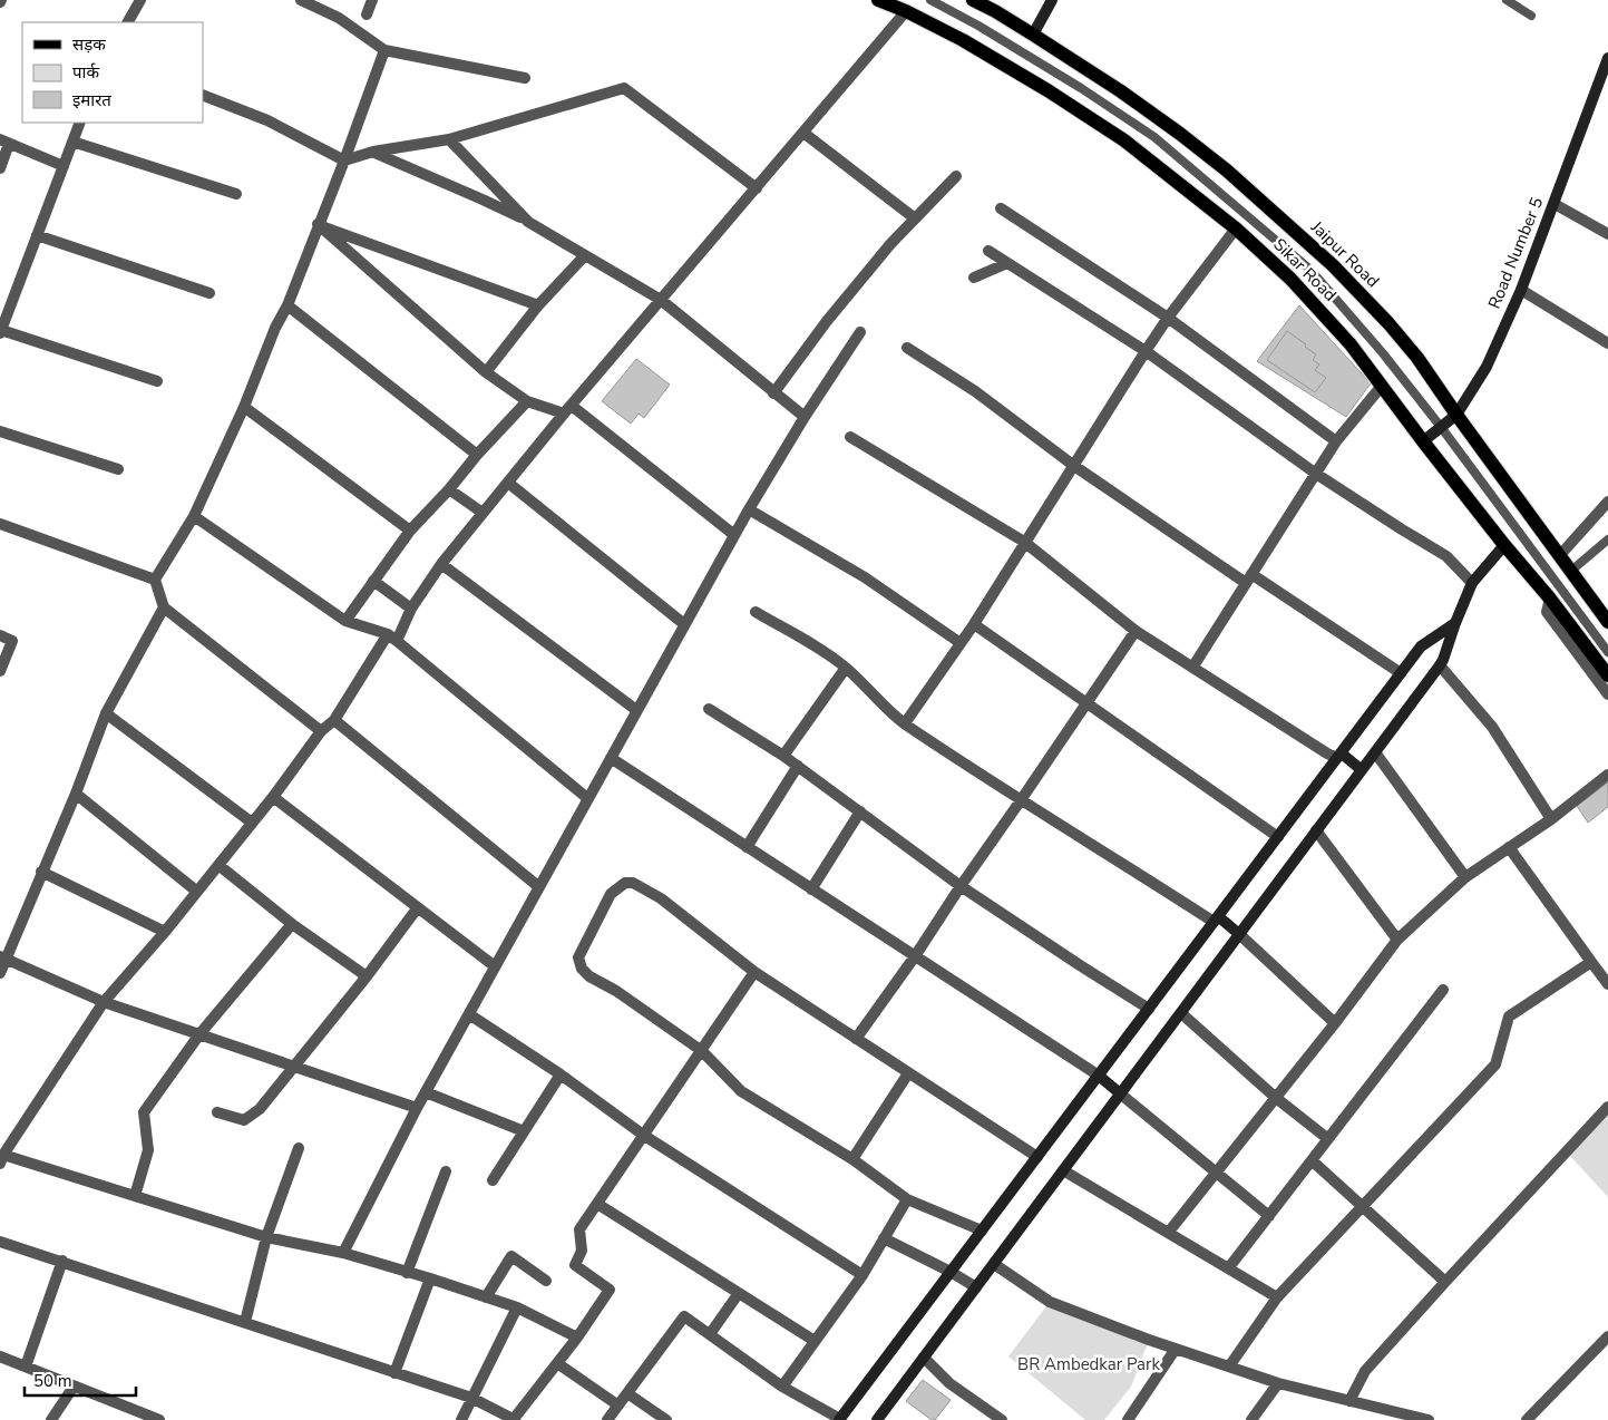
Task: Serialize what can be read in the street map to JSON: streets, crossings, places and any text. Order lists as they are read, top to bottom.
{
  "streets": {
    "main road": ["Jaipur Road", "Sikar Road"],
    "street": ["Road Number 5"]
  },
  "crossings": [
    ["Road Number 5", "Jaipur Road"],
    ["Road Number 5", "Sikar Road"]
  ],
  "parks": ["BR Ambedkar Park"],
  "legend": ["सड़क", "पार्क", "इमारत"],
  "scale_bar": "50 m"
}
